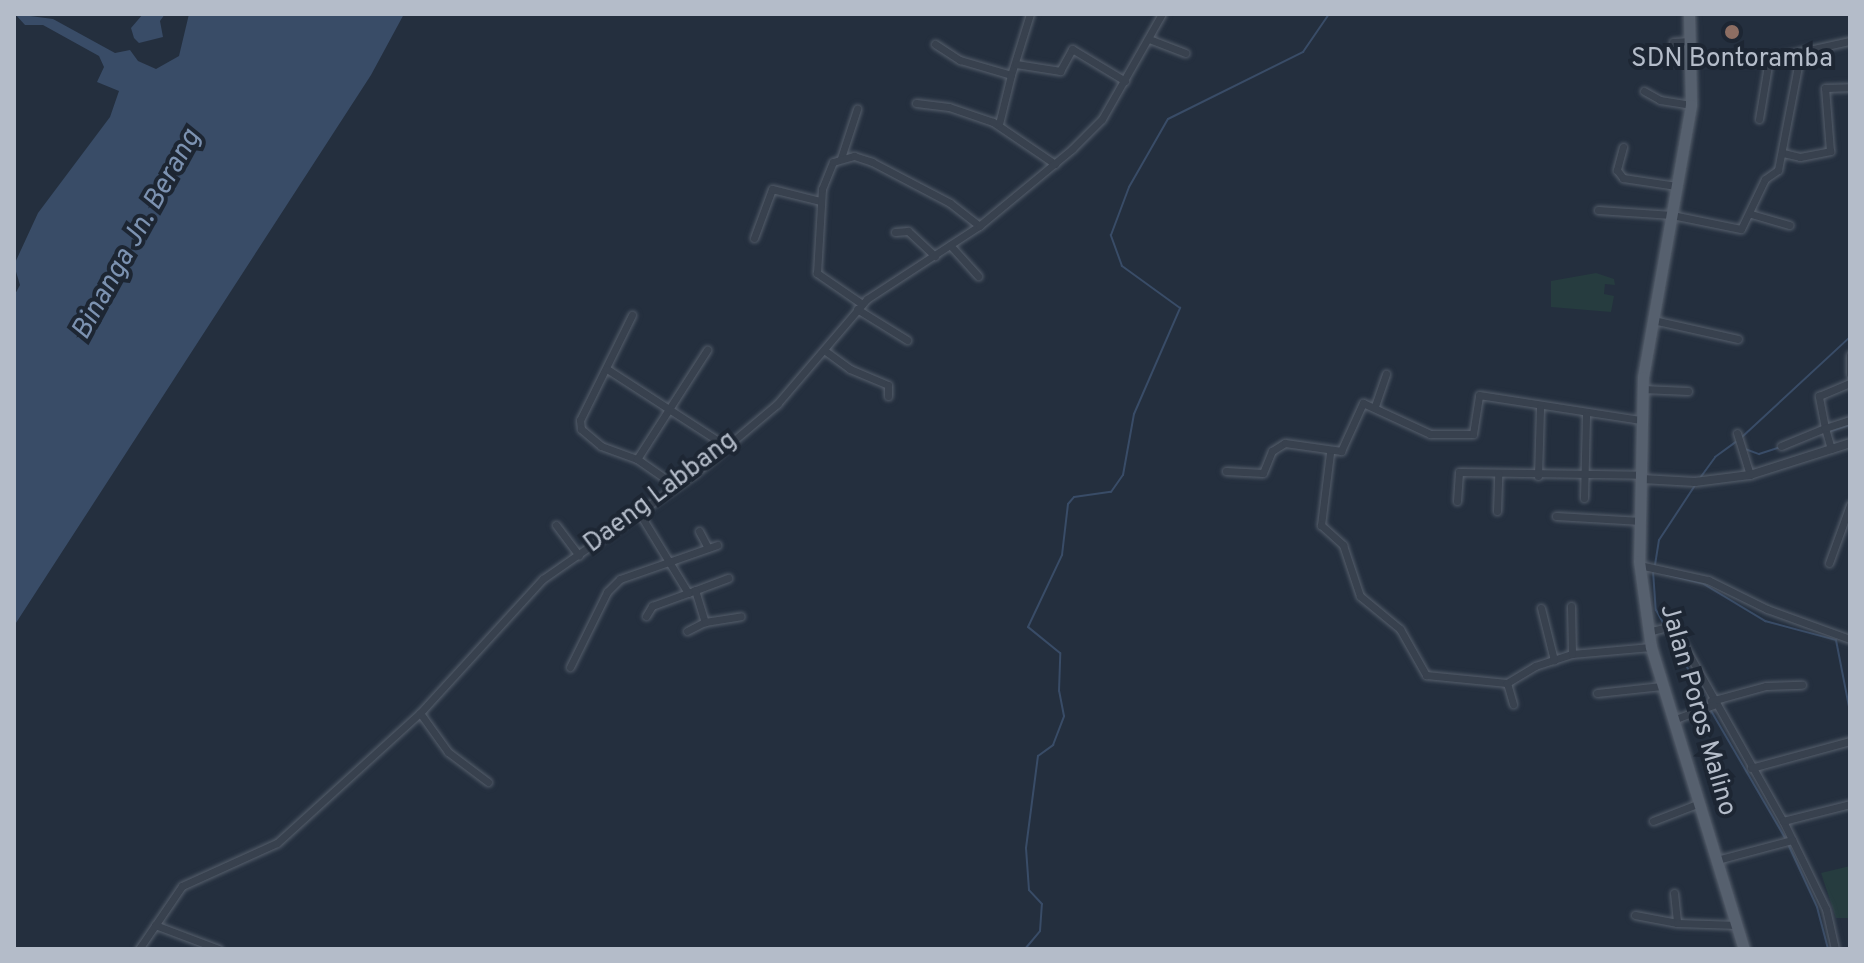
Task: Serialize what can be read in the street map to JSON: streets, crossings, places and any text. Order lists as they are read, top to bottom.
{
  "streets": {
    "main road": ["Jalan Poros Malino"],
    "street": ["Daeng Labbang"]
  },
  "water": ["Binanga Jn. Berang"],
  "places": ["SDN Bontoramba"]
}
